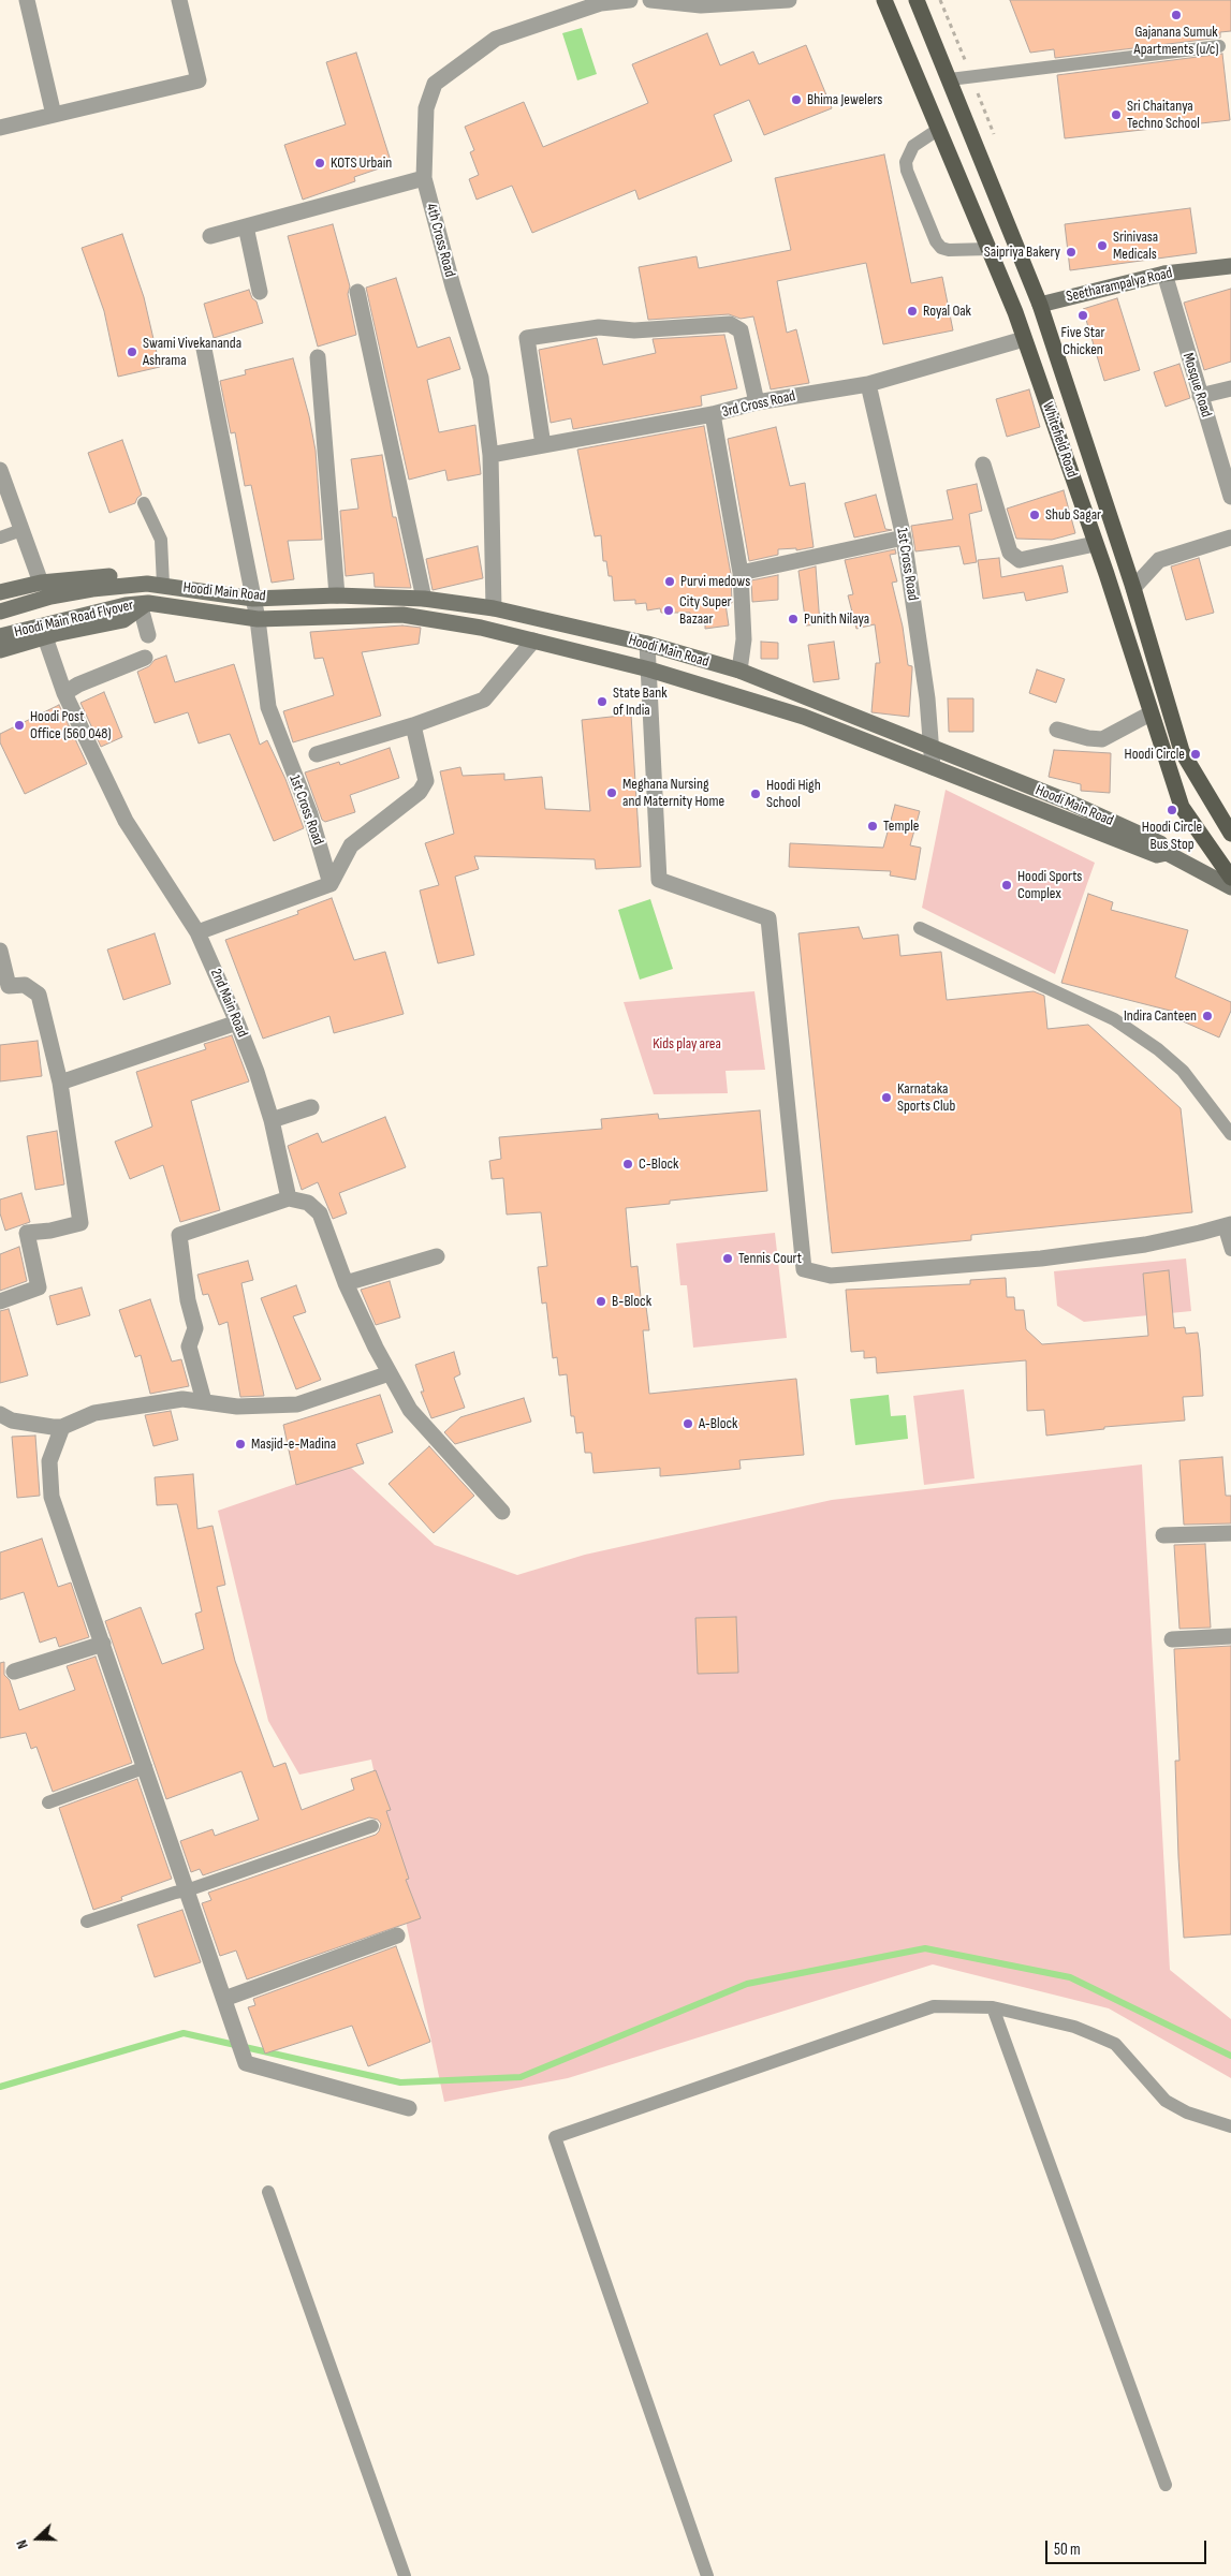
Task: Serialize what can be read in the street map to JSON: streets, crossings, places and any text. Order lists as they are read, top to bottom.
{
  "streets": {
    "main road": [
      "Seetharampalya Road",
      "Whitefield Road",
      "Hoodi Main Road",
      "Hoodi Main Road Flyover"
    ],
    "street": [
      "4th Cross Road",
      "Mosque Road",
      "3rd Cross Road",
      "1st Cross Road",
      "2nd Main Road"
    ]
  },
  "crossings": [
    ["4th Cross Road", "3rd Cross Road"],
    ["4th Cross Road", "Hoodi Main Road"],
    ["Seetharampalya Road", "Mosque Road"],
    ["Seetharampalya Road", "Whitefield Road"],
    ["3rd Cross Road", "Whitefield Road"],
    ["3rd Cross Road", "1st Cross Road"],
    ["1st Cross Road", "Hoodi Main Road"],
    ["Hoodi Main Road", "Hoodi Main Road Flyover"]
  ],
  "parks": ["Kids play area"],
  "places": [
    "Gajanana Sumuk Apartments (u/c)",
    "Bhima Jewelers",
    "Sri Chaitanya Techno School",
    "KOTS Urbain",
    "Srinivasa Medicals",
    "Saipriya Bakery",
    "Royal Oak",
    "Five Star Chicken",
    "Swami Vivekananda Ashrama",
    "Shub Sagar",
    "Purvi medows",
    "City Super Bazaar",
    "Punith Nilaya",
    "State Bank of India",
    "Hoodi Post Office (560 048)",
    "Hoodi Circle",
    "Meghana Nursing and Maternity Home",
    "Hoodi High School",
    "Hoodi Circle Bus Stop",
    "Temple",
    "Hoodi Sports Complex",
    "Indira Canteen",
    "Karnataka Sports Club",
    "C-Block",
    "Tennis Court",
    "B-Block",
    "A-Block",
    "Masjid-e-Madina"
  ],
  "scale_bar": "50 m",
  "north": "left"
}
